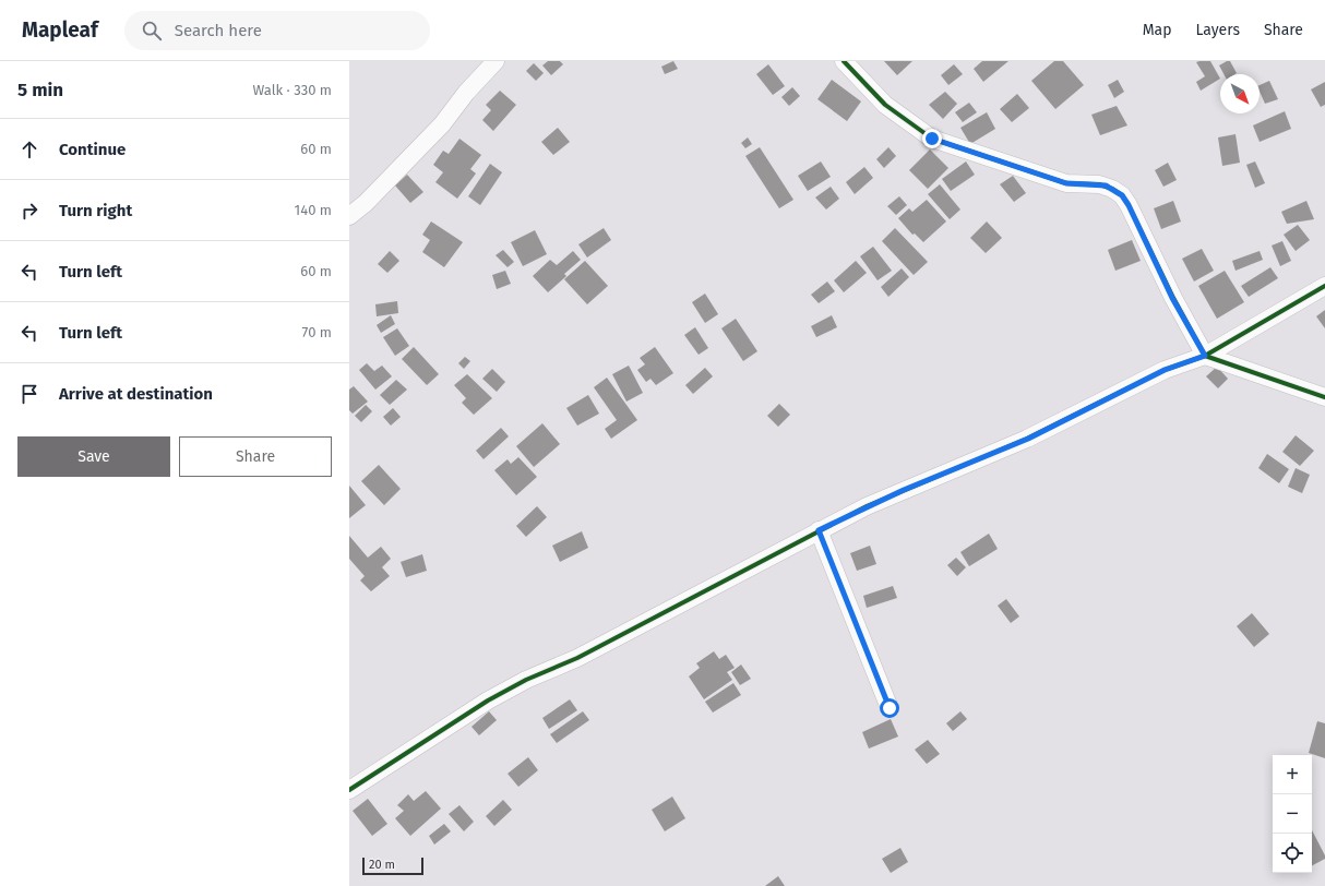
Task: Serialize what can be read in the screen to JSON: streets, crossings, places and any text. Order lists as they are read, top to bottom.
{
  "scale_bar": "20 m",
  "north": "bottom right",
  "page": {
    "header": "Mapleaf",
    "search": "Search here",
    "nav": ["Map", "Layers", "Share"],
    "heading": ["5 min", "Walk · 330 m"],
    "list": [
      ["Continue", "60 m"],
      ["Turn right", "140 m"],
      ["Turn left", "60 m"],
      ["Turn left", "70 m"],
      "Arrive at destination"
    ],
    "buttons": ["Save", "Share"],
    "map_buttons": ["+", "−"],
    "scale": "20 m"
  }
}
